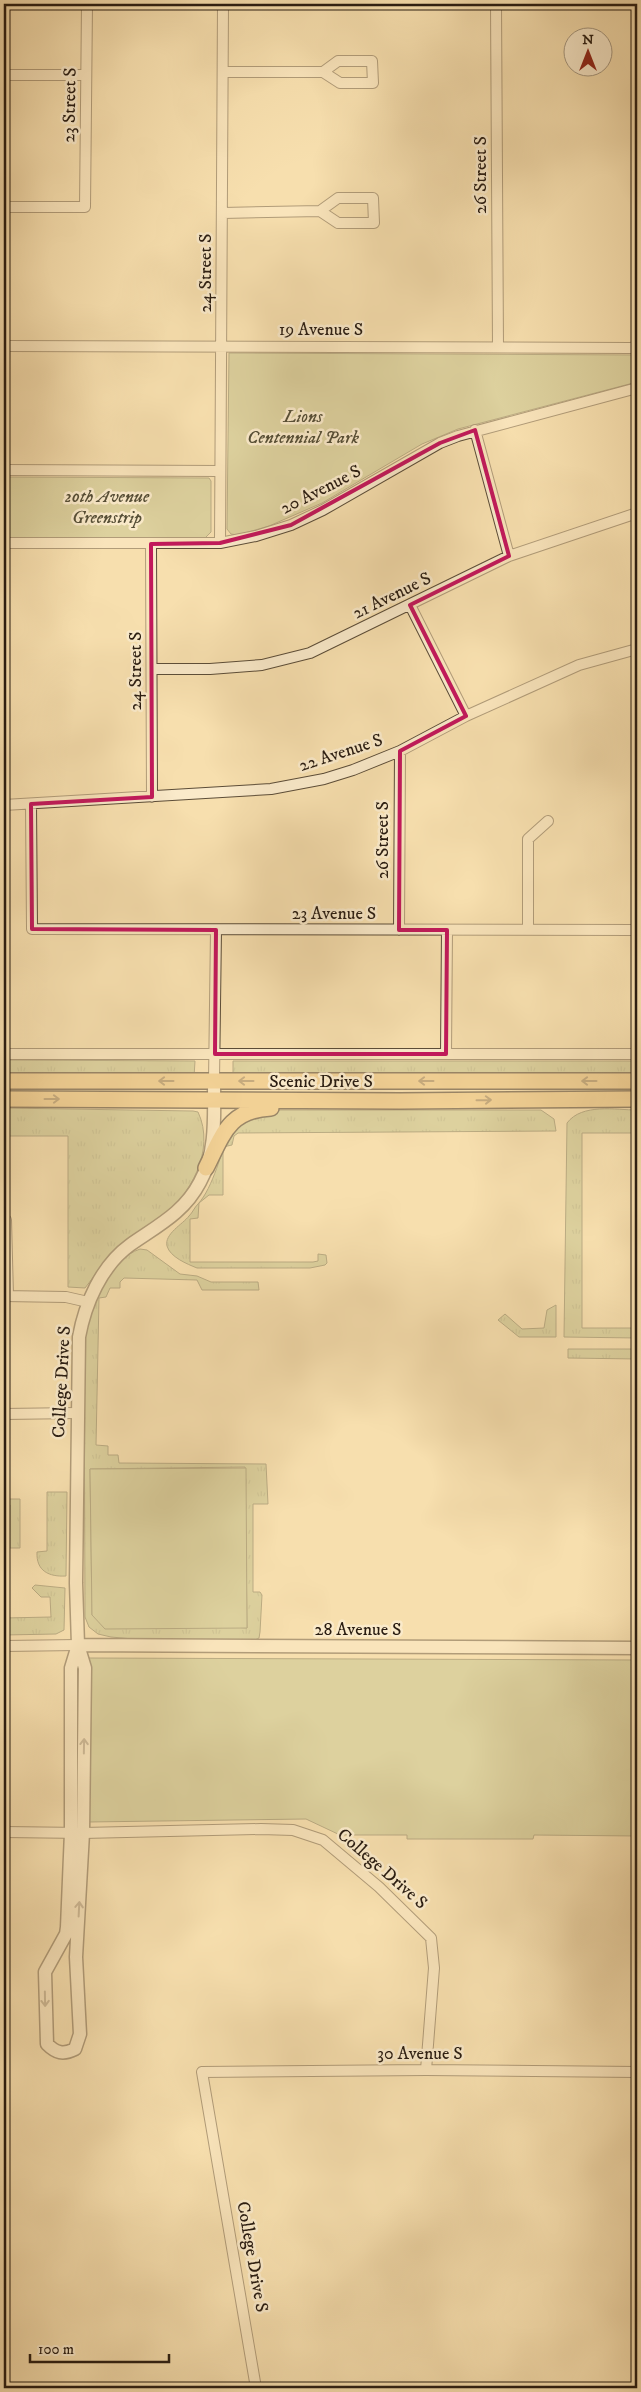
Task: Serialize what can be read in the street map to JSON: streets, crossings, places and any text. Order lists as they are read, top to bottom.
{
  "streets": {
    "main road": ["Scenic Drive S"],
    "street": [
      "23 Street S",
      "26 Street S",
      "24 Street S",
      "19 Avenue S",
      "20 Avenue S",
      "21 Avenue S",
      "22 Avenue S",
      "23 Avenue S",
      "College Drive S",
      "28 Avenue S",
      "30 Avenue S"
    ]
  },
  "crossings": [
    ["26 Street S", "19 Avenue S"],
    ["26 Street S", "22 Avenue S"],
    ["26 Street S", "23 Avenue S"],
    ["24 Street S", "19 Avenue S"],
    ["24 Street S", "20 Avenue S"],
    ["24 Street S", "21 Avenue S"],
    ["24 Street S", "22 Avenue S"],
    ["22 Avenue S", "23 Avenue S"],
    ["Scenic Drive S", "College Drive S"],
    ["College Drive S", "28 Avenue S"],
    ["College Drive S", "30 Avenue S"]
  ],
  "parks": ["Lions Centennial Park", "20th Avenue Greenstrip"],
  "scale_bar": "100 m",
  "north": "top"
}
